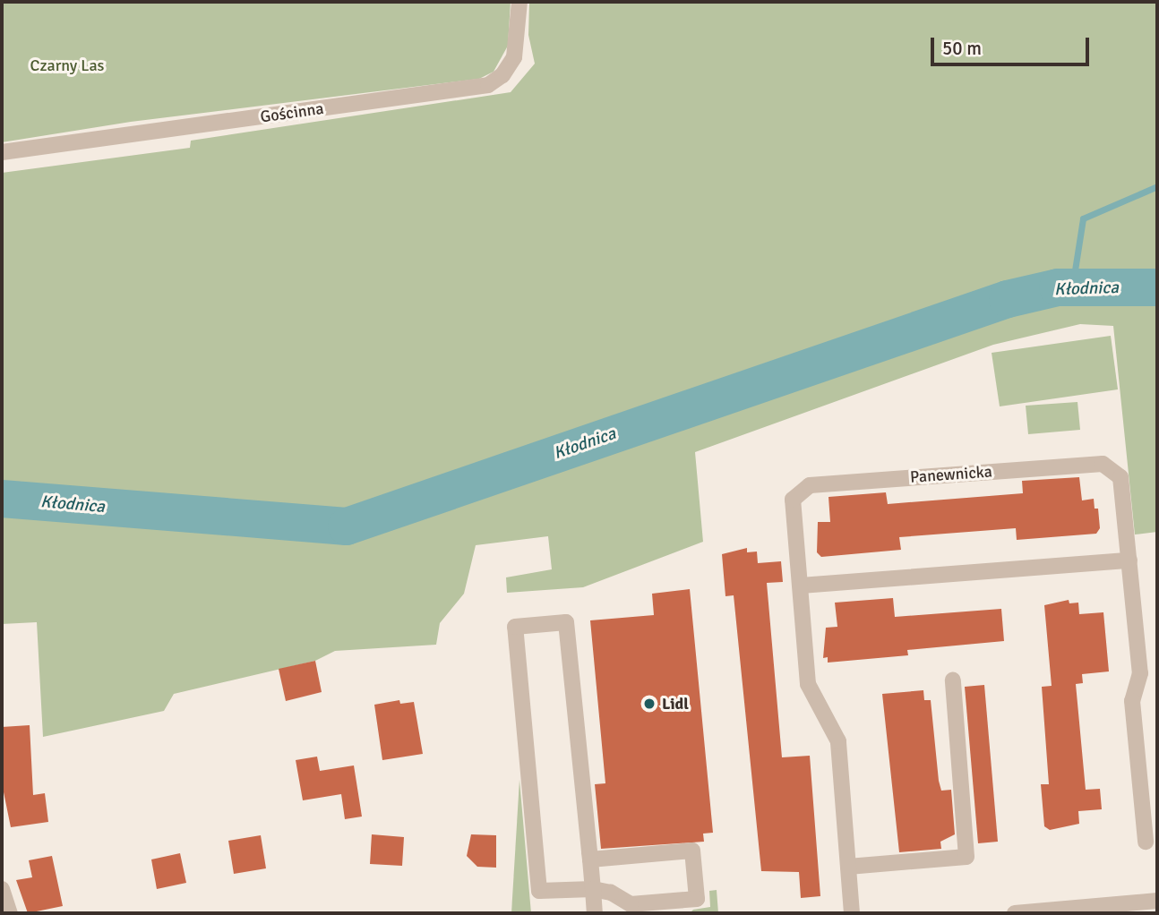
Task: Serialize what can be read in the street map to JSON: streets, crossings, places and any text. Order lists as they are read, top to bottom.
{
  "streets": {
    "street": ["Gościnna", "Panewnicka"]
  },
  "water": ["Kłodnica"],
  "parks": ["Czarny Las"],
  "places": ["Lidl"],
  "scale_bar": "50 m"
}
